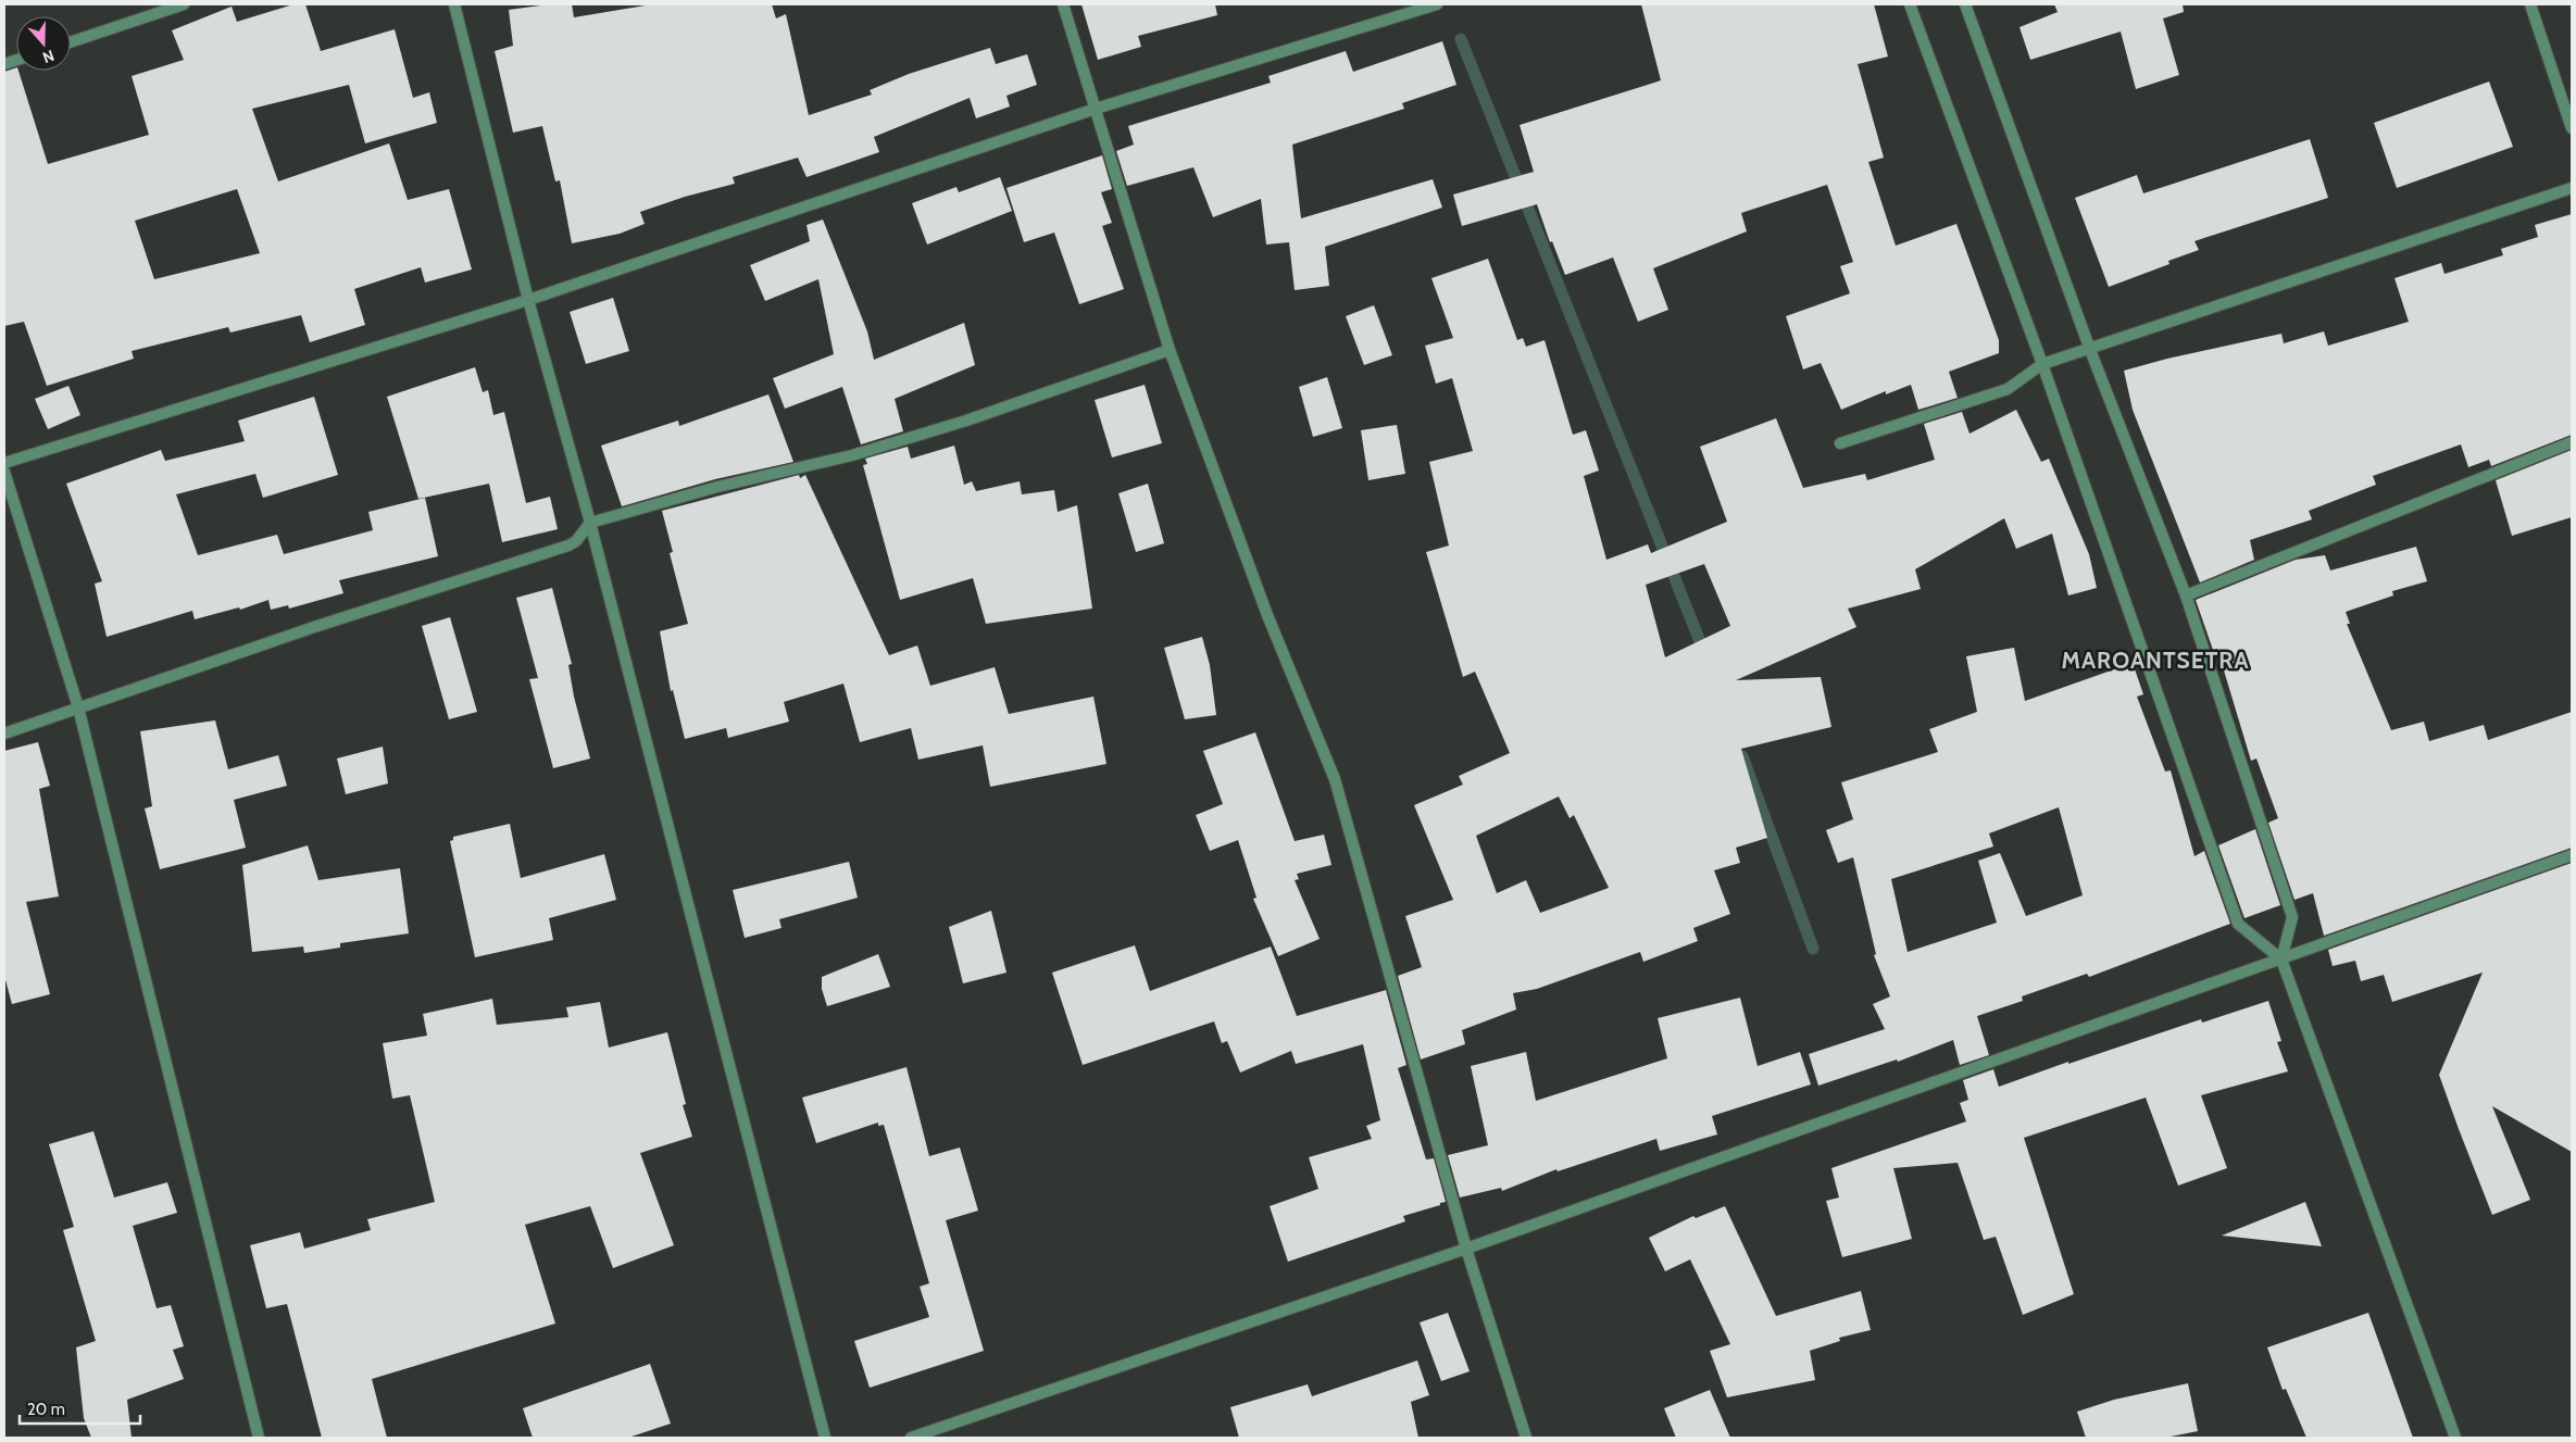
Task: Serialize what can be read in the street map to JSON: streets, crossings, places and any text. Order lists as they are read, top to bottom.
{
  "districts": ["MAROANTSETRA"],
  "scale_bar": "20 m",
  "north": "bottom"
}
